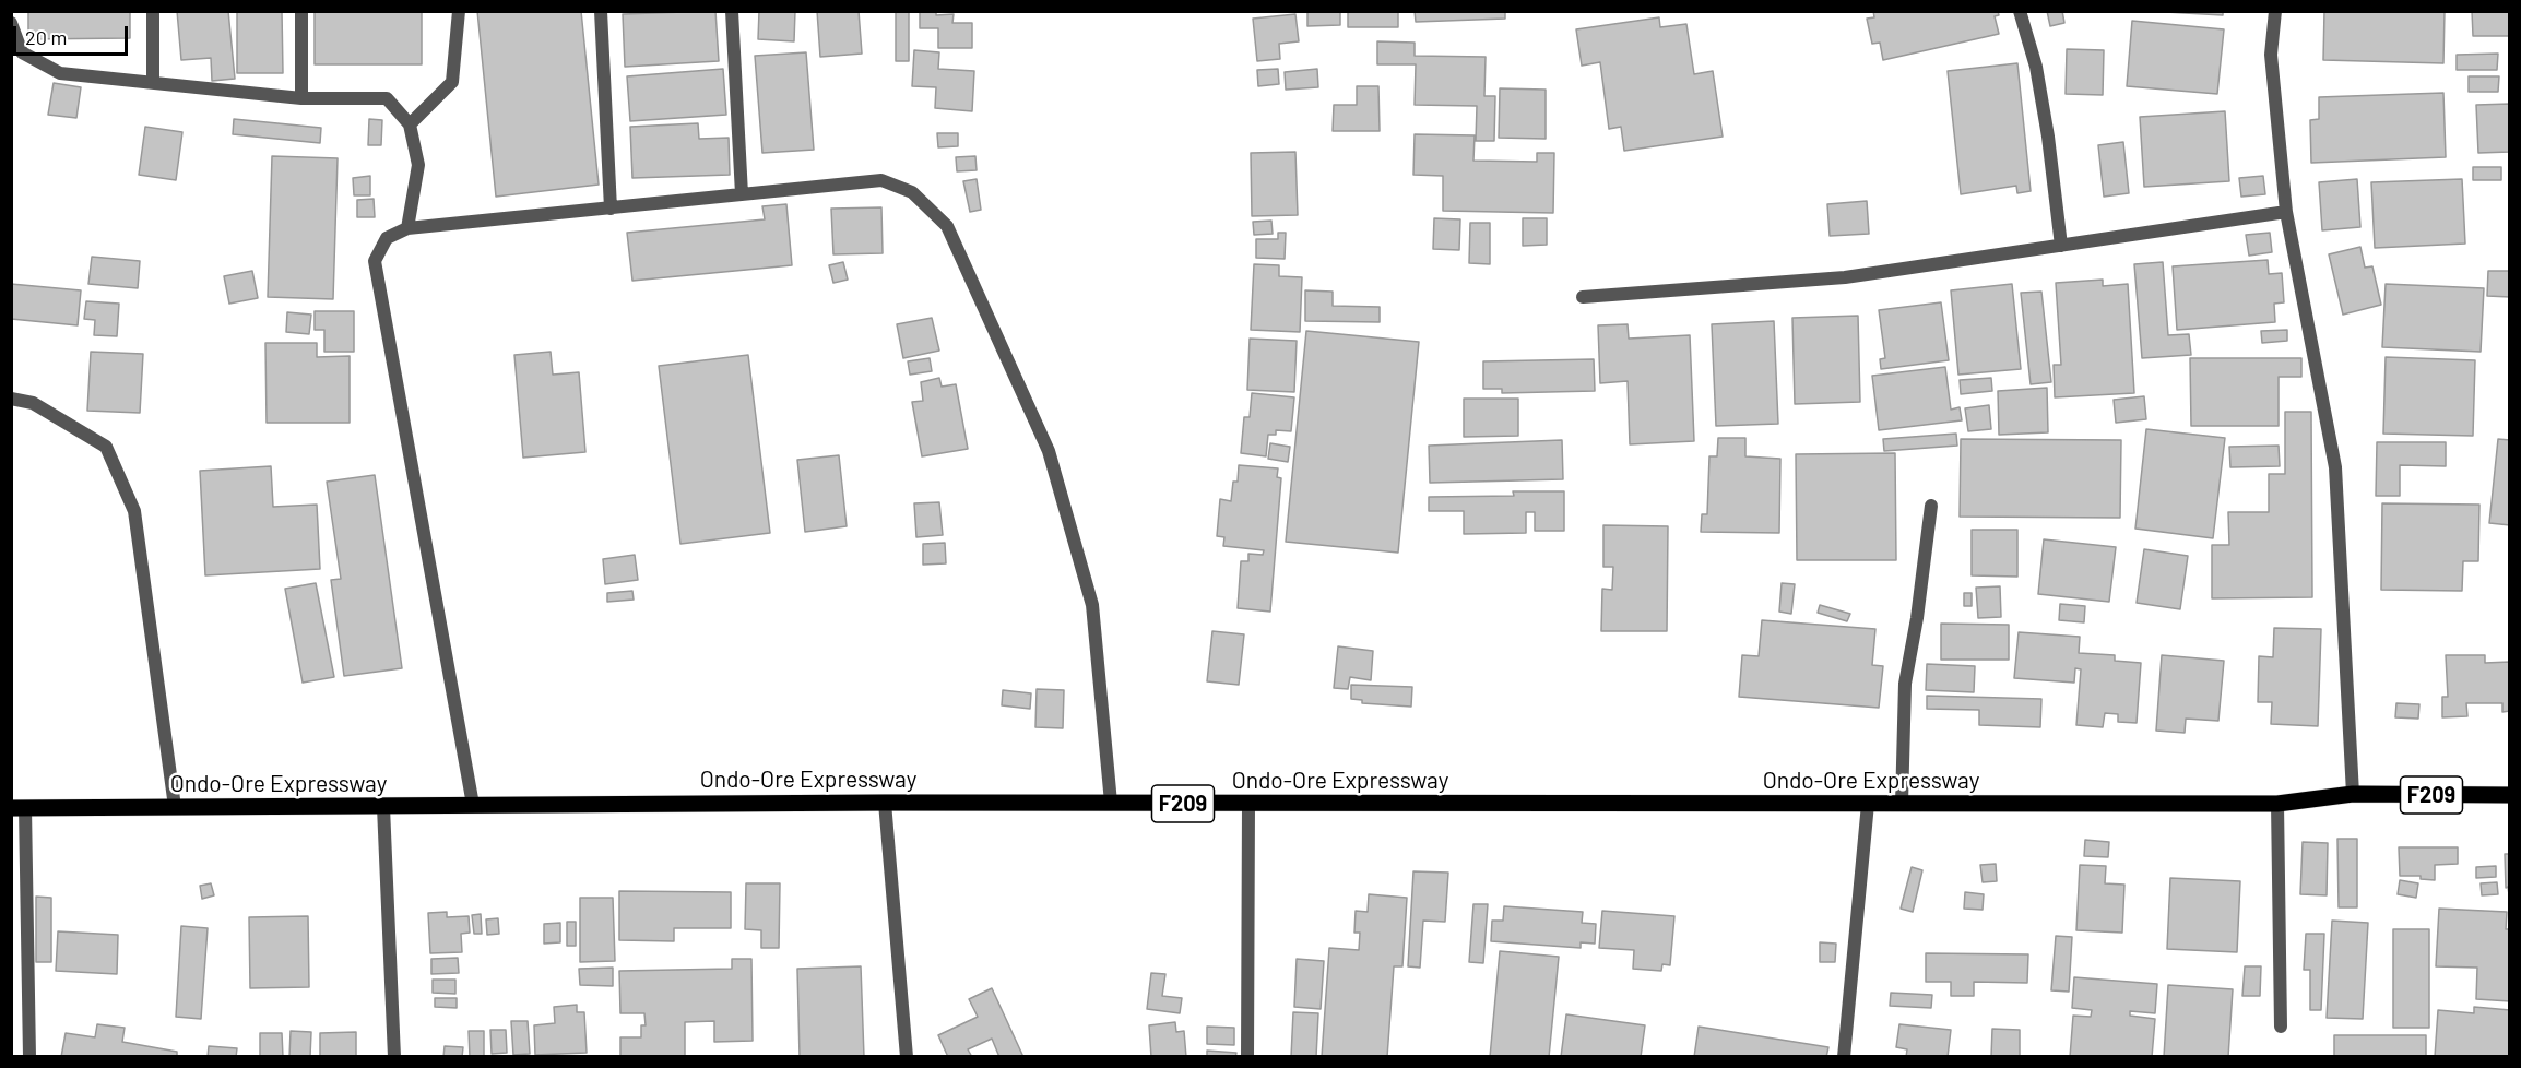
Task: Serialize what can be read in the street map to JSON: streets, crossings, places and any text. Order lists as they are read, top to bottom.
{
  "streets": {
    "main road": ["Ondo-Ore Expressway", "F209"]
  },
  "crossings": [
    ["Ondo-Ore Expressway", "F209"]
  ],
  "scale_bar": "20 m"
}
